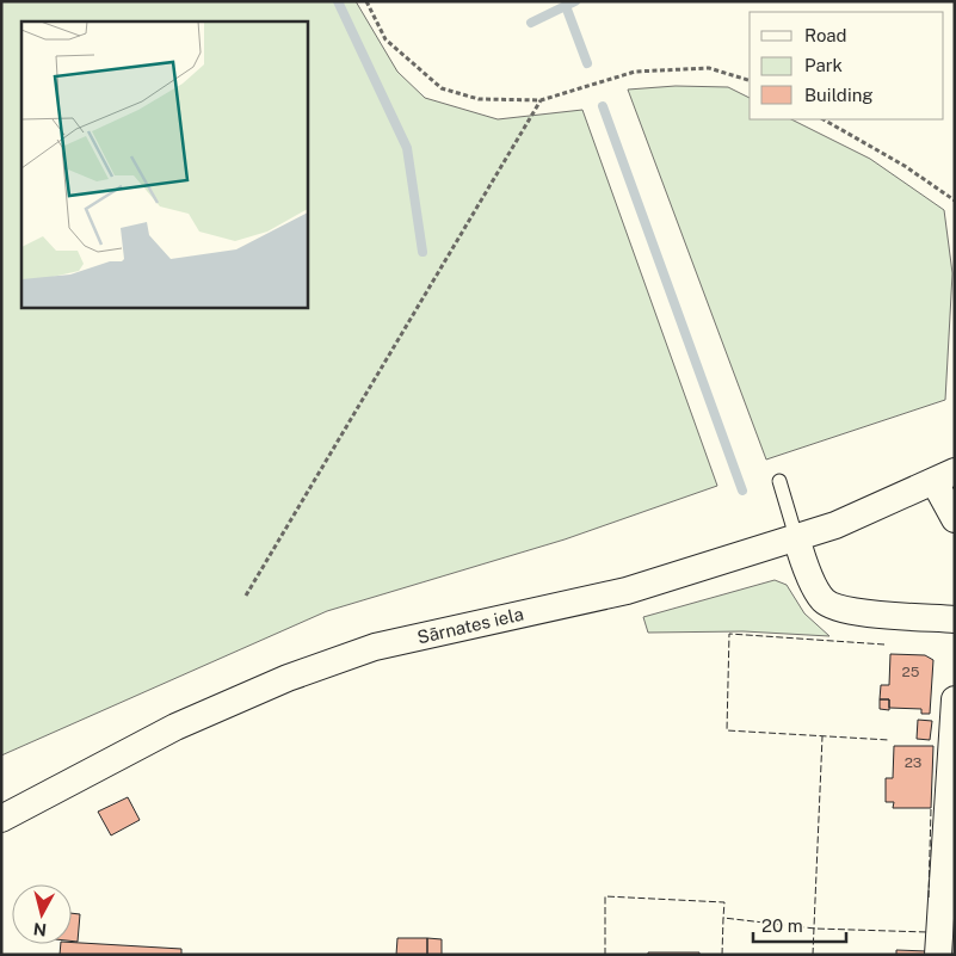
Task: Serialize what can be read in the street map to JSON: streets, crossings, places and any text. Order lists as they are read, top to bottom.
{
  "streets": {
    "street": ["Sārnates iela"]
  },
  "house_numbers": ["25", "23"],
  "legend": ["Road", "Park", "Building"],
  "scale_bar": "20 m",
  "north": "bottom"
}
